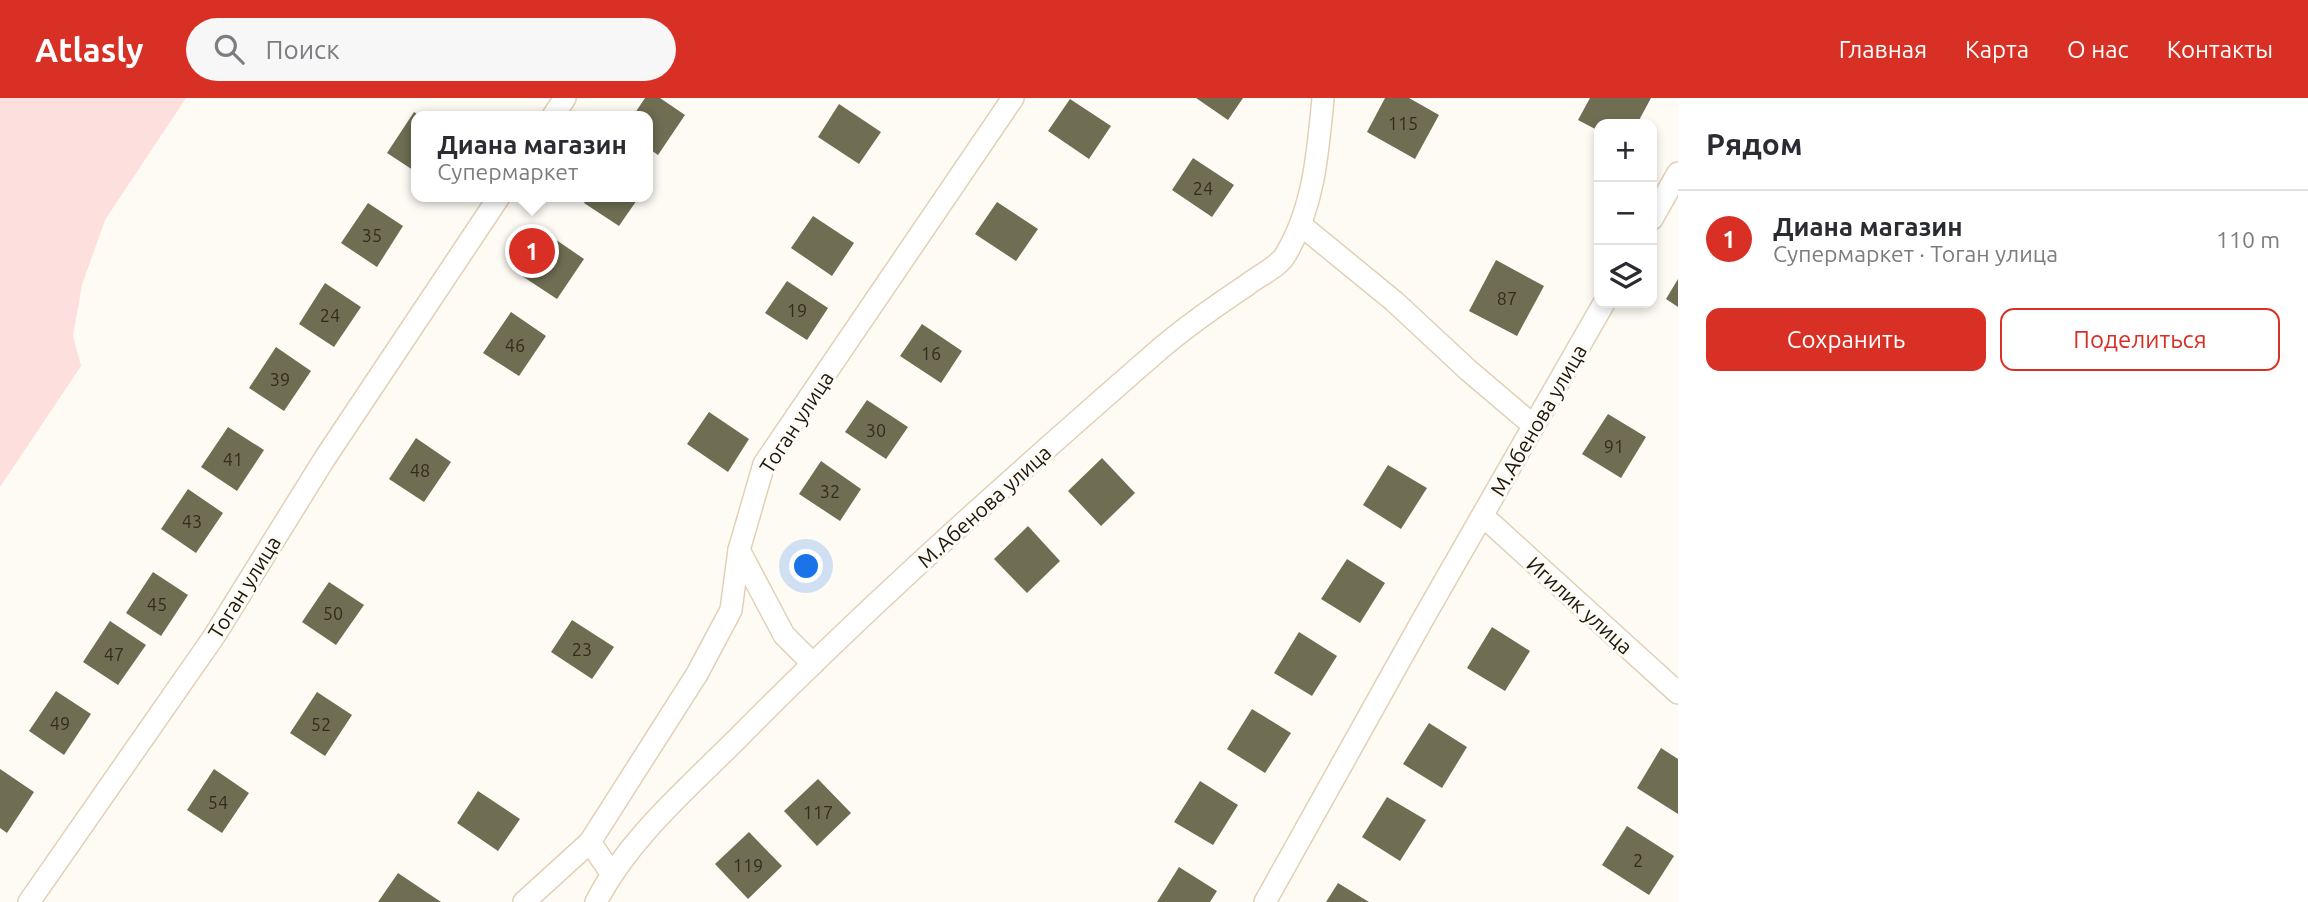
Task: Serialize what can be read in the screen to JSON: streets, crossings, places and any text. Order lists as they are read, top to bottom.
{
  "streets": {
    "street": ["М.Абенова улица", "Тоган улица", "Игилик улица"]
  },
  "crossings": [
    ["М.Абенова улица", "Игилик улица"]
  ],
  "house_numbers": [
    "115",
    "24",
    "35",
    "87",
    "19",
    "24",
    "46",
    "16",
    "39",
    "30",
    "91",
    "41",
    "48",
    "32",
    "43",
    "45",
    "50",
    "23",
    "47",
    "49",
    "52",
    "54",
    "117",
    "2",
    "119"
  ],
  "page": {
    "header": "Atlasly",
    "search": "Поиск",
    "nav": [
      "Главная",
      "Карта",
      "О нас",
      "Контакты"
    ],
    "heading": "Рядом",
    "popup": ["Диана магазин", "Супермаркет"],
    "map_buttons": ["+", "−"],
    "list": [
      {
        "mark": "1",
        "name": "Диана магазин",
        "note": "Супермаркет · Тоган улица",
        "value": "110 m"
      }
    ],
    "pins": "1",
    "buttons": ["Сохранить", "Поделиться"]
  }
}
